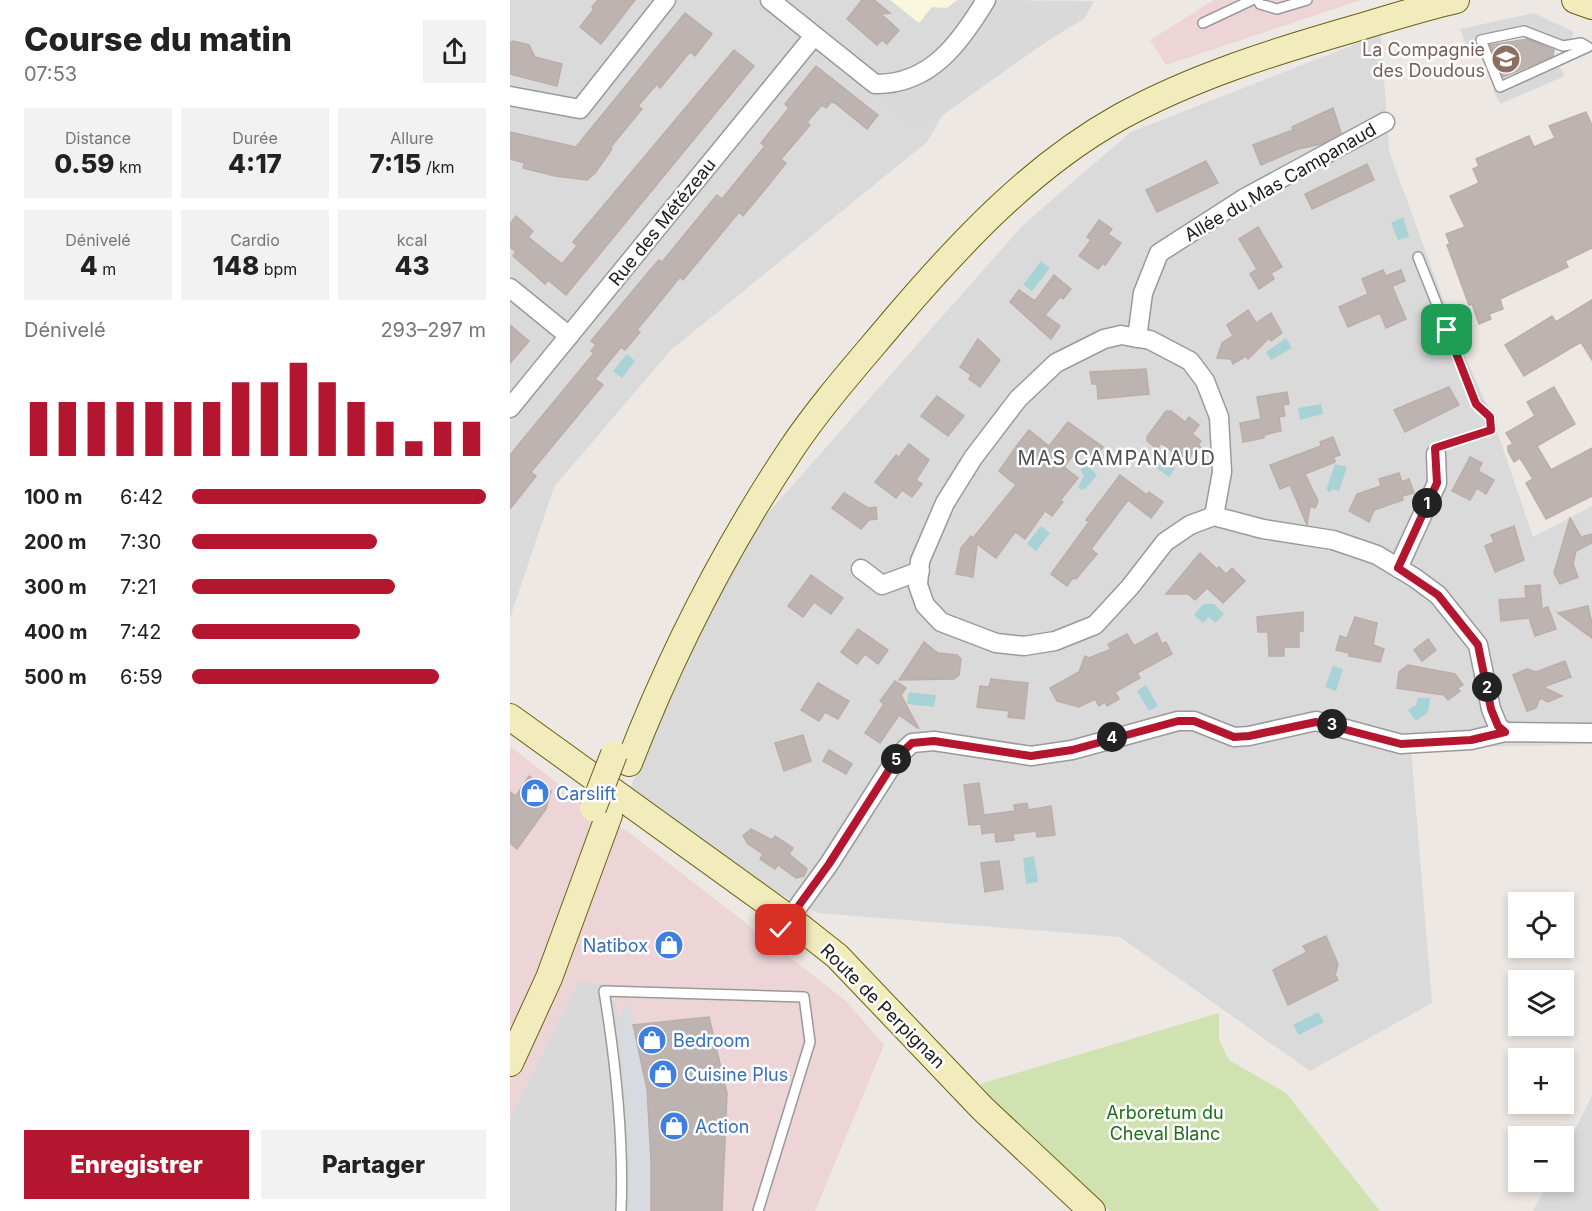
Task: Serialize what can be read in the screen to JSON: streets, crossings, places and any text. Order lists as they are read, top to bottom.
{
  "streets": {
    "main road": ["Route de Perpignan"],
    "street": ["Allée du Mas Campanaud", "Rue des Métézeau"]
  },
  "districts": ["MAS CAMPANAUD"],
  "parks": ["Arboretum du Cheval Blanc"],
  "places": {
    "school or university": ["La Compagnie des Doudous"],
    "shop": [
      "Carslift",
      "Natibox",
      "Bedroom",
      "Cuisine Plus",
      "Action"
    ]
  },
  "page": {
    "heading": ["Course du matin", "07:53"],
    "stats": [
      ["Distance", "0.59 km"],
      ["Durée", "4:17"],
      ["Allure", "7:15 /km"],
      ["Dénivelé", "4 m"],
      ["Cardio", "148 bpm"],
      ["kcal", "43"]
    ],
    "chart": ["Dénivelé", "293–297 m"],
    "list": [
      {
        "name": "100 m",
        "note": "6:42"
      },
      {
        "name": "200 m",
        "note": "7:30"
      },
      {
        "name": "300 m",
        "note": "7:21"
      },
      {
        "name": "400 m",
        "note": "7:42"
      },
      {
        "name": "500 m",
        "note": "6:59"
      }
    ],
    "pins": [
      "1",
      "2",
      "3",
      "4",
      "5"
    ],
    "map_buttons": ["+", "−"],
    "buttons": ["Enregistrer", "Partager"]
  }
}
